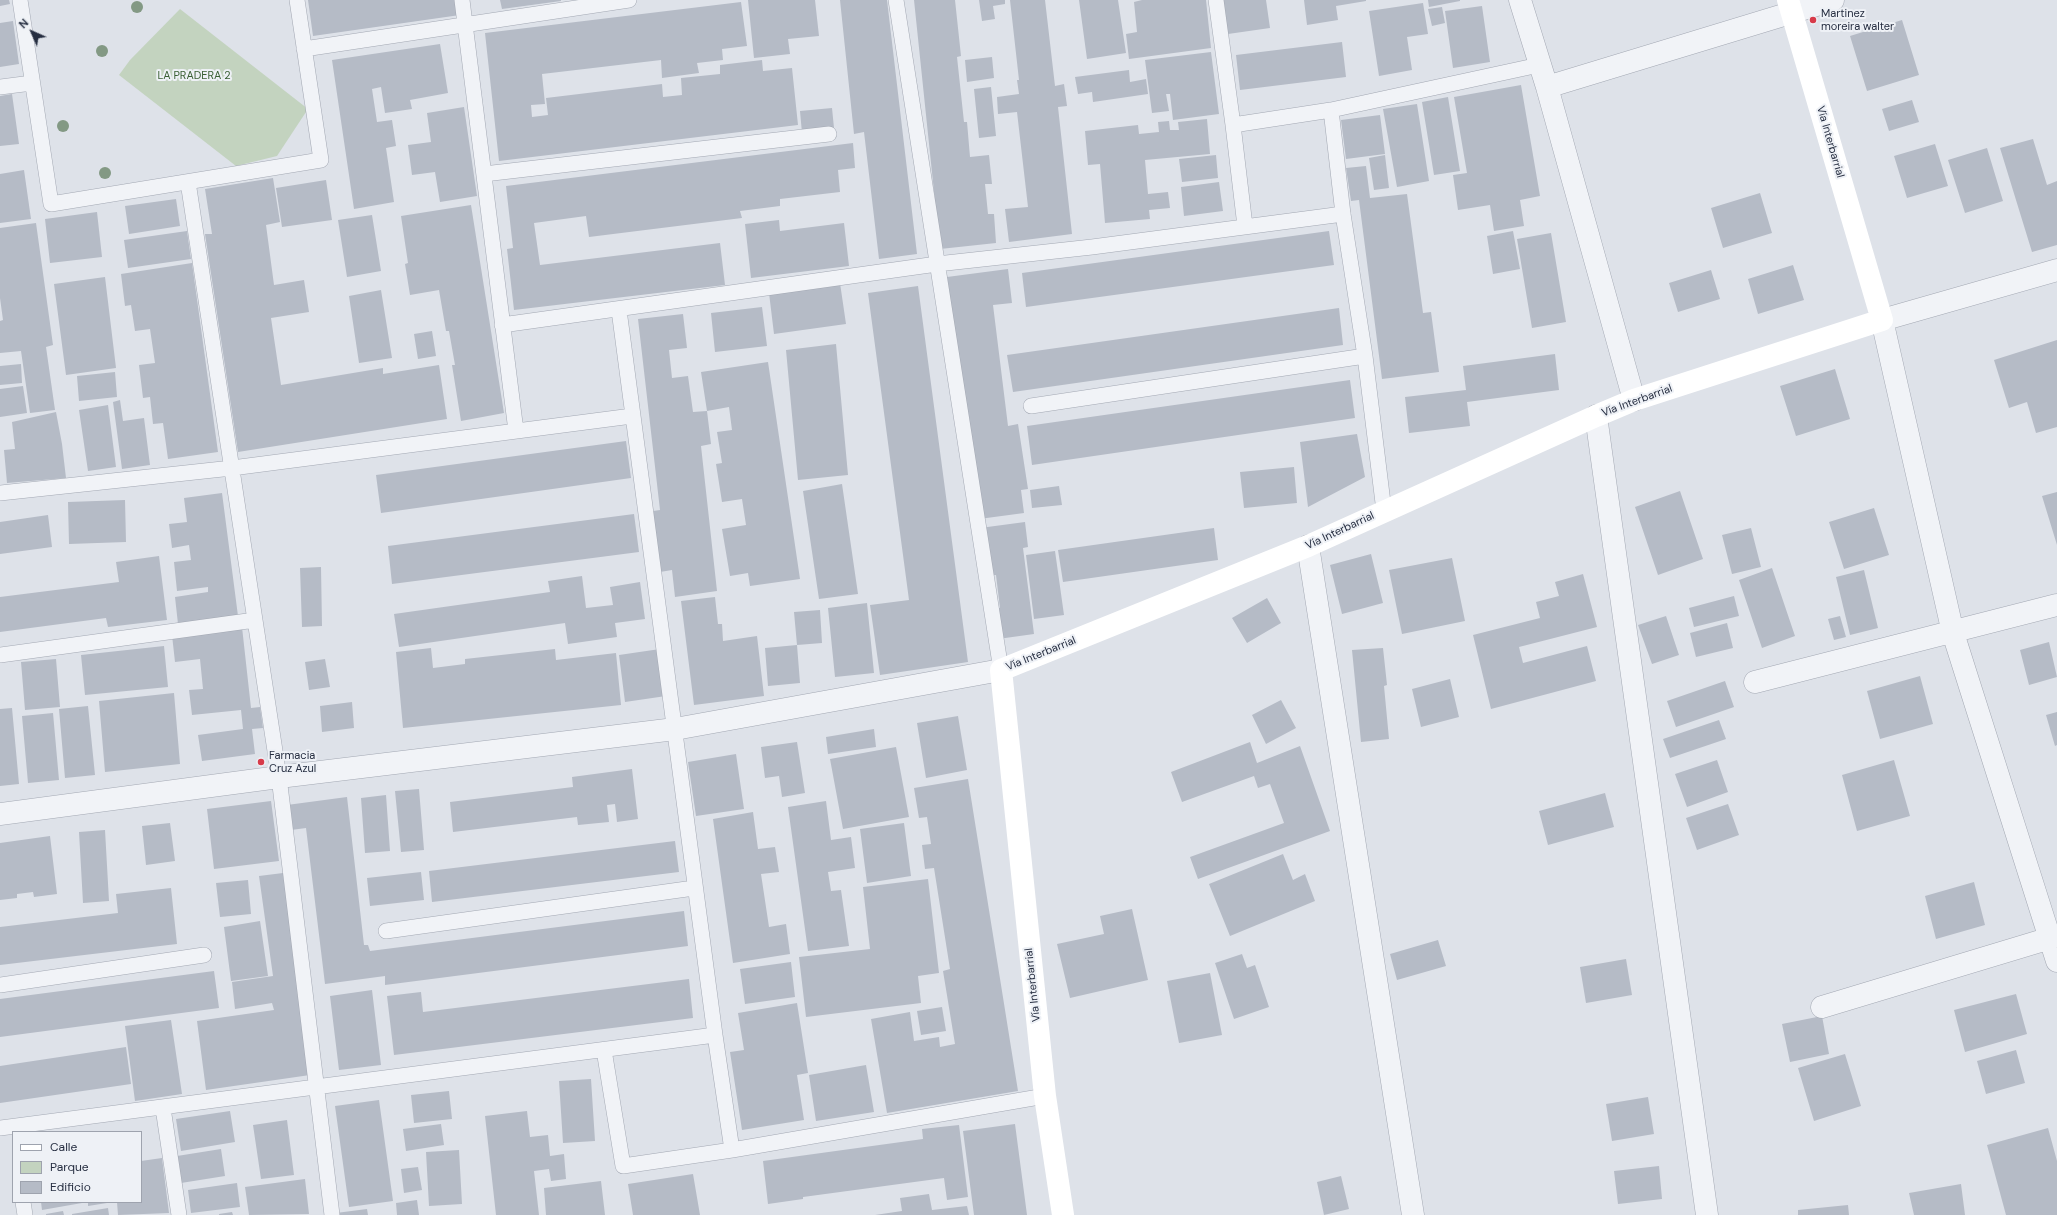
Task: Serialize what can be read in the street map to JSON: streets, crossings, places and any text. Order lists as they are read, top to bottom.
{
  "streets": {
    "main road": ["Vía Interbarrial"]
  },
  "parks": ["LA PRADERA 2"],
  "places": ["Martinez moreira walter", "Farmacia Cruz Azul"],
  "legend": ["Calle", "Parque", "Edificio"],
  "north": "top left"
}
